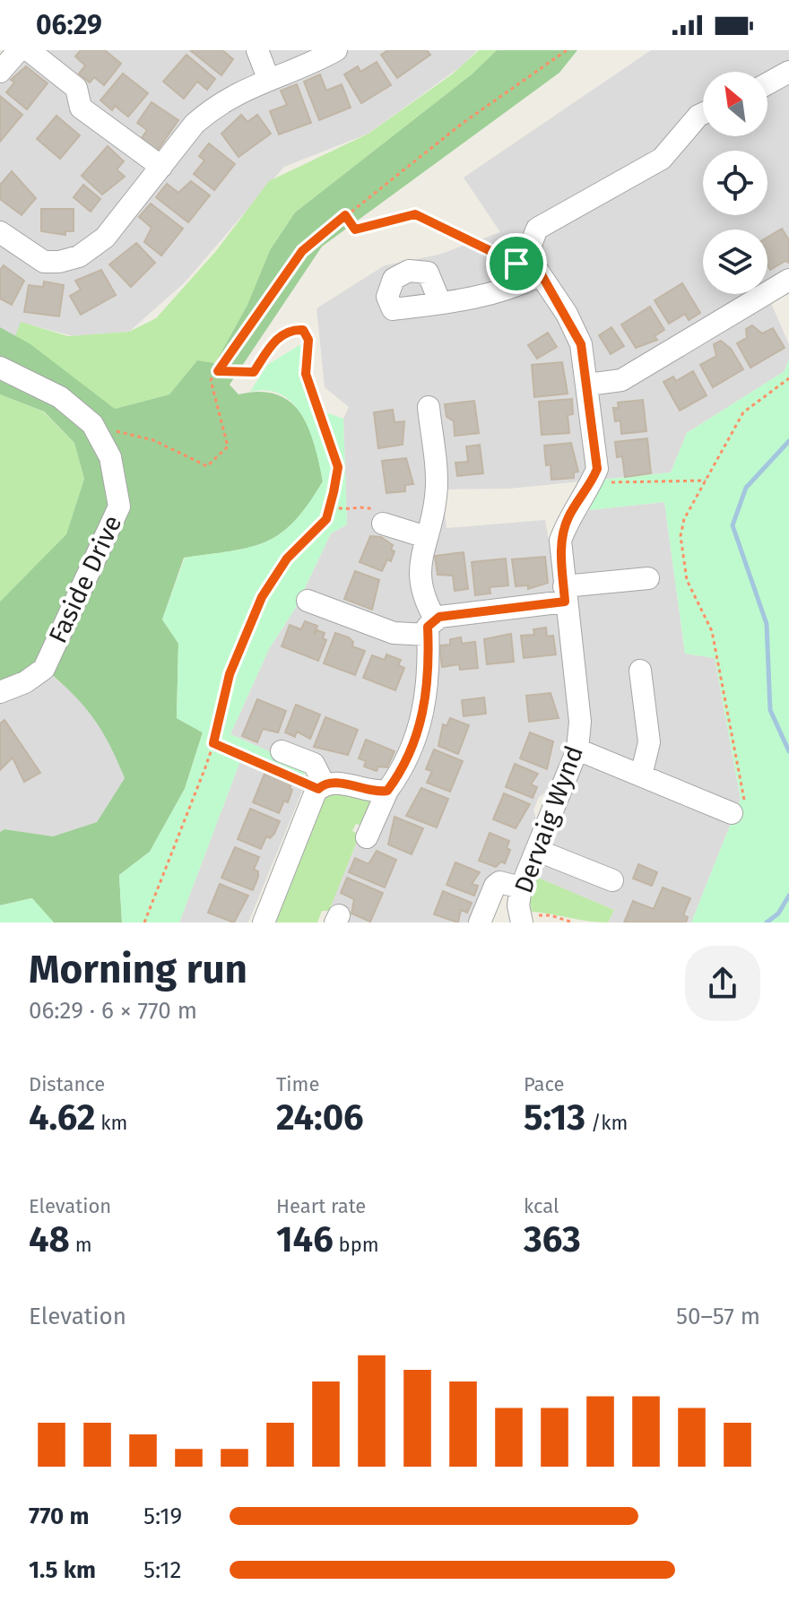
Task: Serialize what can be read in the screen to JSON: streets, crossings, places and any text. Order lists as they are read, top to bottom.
{
  "streets": {
    "street": ["Faside Drive", "Dervaig Wynd"]
  },
  "north": "top left",
  "page": {
    "status": "06:29",
    "heading": ["Morning run", "06:29 · 6 × 770 m"],
    "stats": [
      ["Distance", "4.62 km"],
      ["Time", "24:06"],
      ["Pace", "5:13 /km"],
      ["Elevation", "48 m"],
      ["Heart rate", "146 bpm"],
      ["kcal", "363"]
    ],
    "chart": ["Elevation", "50–57 m"],
    "list": [
      {
        "name": "770 m",
        "note": "5:19"
      },
      {
        "name": "1.5 km",
        "note": "5:12"
      }
    ]
  }
}
